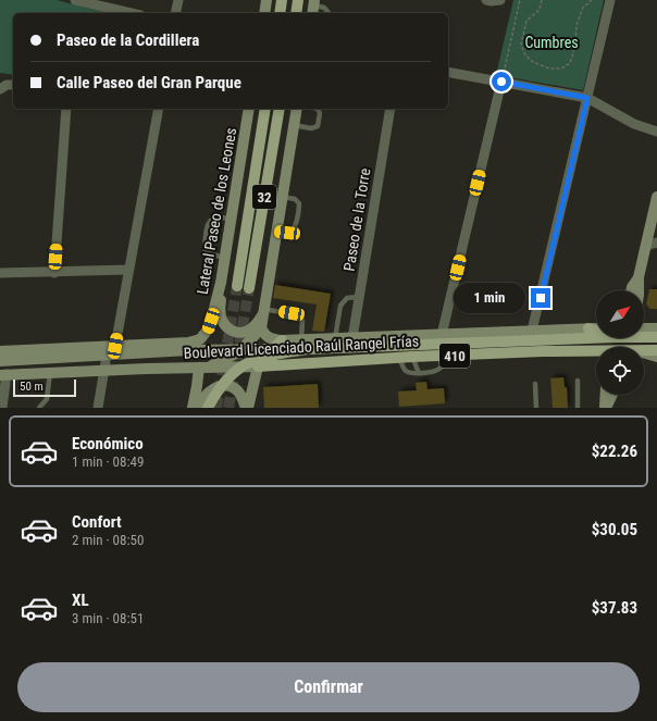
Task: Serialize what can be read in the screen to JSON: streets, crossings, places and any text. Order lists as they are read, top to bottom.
{
  "streets": {
    "main road": ["32", "Boulevard Licenciado Raúl Rangel Frías", "410"],
    "street": ["Lateral Paseo de los Leones", "Paseo de la Torre"]
  },
  "parks": ["Cumbres"],
  "scale_bar": "50 m",
  "north": "top right",
  "page": {
    "banner": ["Paseo de la Cordillera", "Calle Paseo del Gran Parque"],
    "bubble": "1 min",
    "scale": "50 m",
    "list": [
      {
        "name": "Económico",
        "note": "1 min · 08:49",
        "value": "$22.26"
      },
      {
        "name": "Confort",
        "note": "2 min · 08:50",
        "value": "$30.05"
      },
      {
        "name": "XL",
        "note": "3 min · 08:51",
        "value": "$37.83"
      }
    ],
    "buttons": "Confirmar"
  }
}
